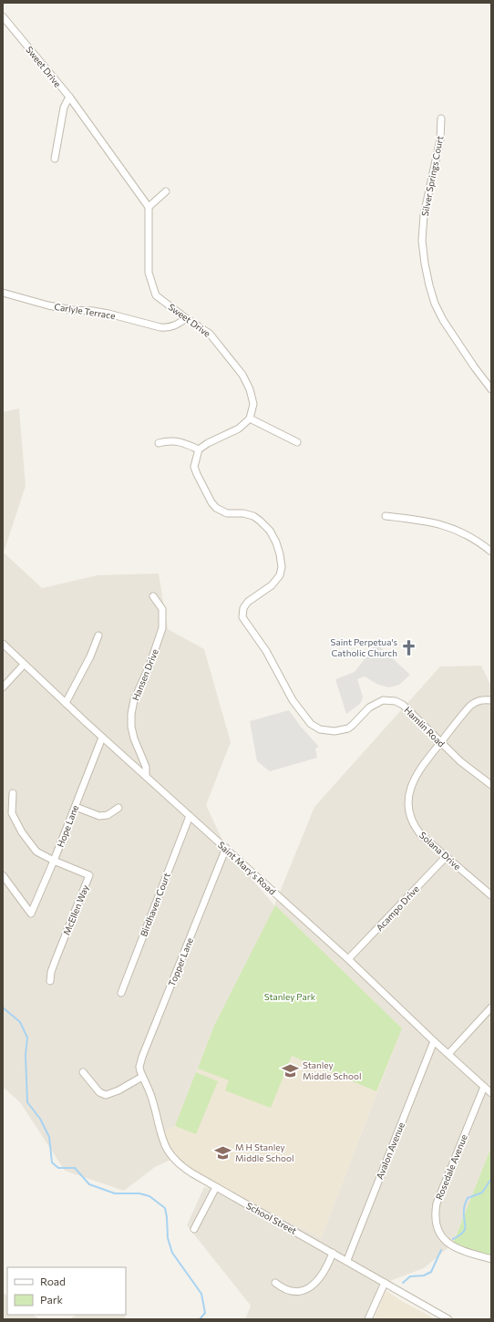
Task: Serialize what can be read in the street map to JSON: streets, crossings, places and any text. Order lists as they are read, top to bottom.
{
  "streets": {
    "street": [
      "Sweet Drive",
      "Silver Springs Court",
      "Carlyle Terrace",
      "Hansen Drive",
      "Hamlin Road",
      "Hope Lane",
      "Solana Drive",
      "Saint Mary's Road",
      "Birdhaven Court",
      "Acampo Drive",
      "McEllen Way",
      "Topper Lane",
      "Avalon Avenue",
      "Rosedale Avenue",
      "School Street"
    ]
  },
  "crossings": [
    ["Sweet Drive", "Carlyle Terrace"],
    ["Hansen Drive", "Saint Mary's Road"],
    ["Hamlin Road", "Solana Drive"],
    ["Hope Lane", "Saint Mary's Road"],
    ["Hope Lane", "McEllen Way"],
    ["Solana Drive", "Acampo Drive"],
    ["Saint Mary's Road", "Birdhaven Court"],
    ["Saint Mary's Road", "Acampo Drive"],
    ["Saint Mary's Road", "Topper Lane"],
    ["Saint Mary's Road", "Avalon Avenue"],
    ["Saint Mary's Road", "Rosedale Avenue"],
    ["Topper Lane", "School Street"],
    ["Avalon Avenue", "School Street"]
  ],
  "parks": ["Stanley Park"],
  "places": {
    "church": ["Saint Perpetua's Catholic Church"],
    "school or university": ["Stanley Middle School", "M H Stanley Middle School"]
  },
  "legend": ["Road", "Park"]
}
